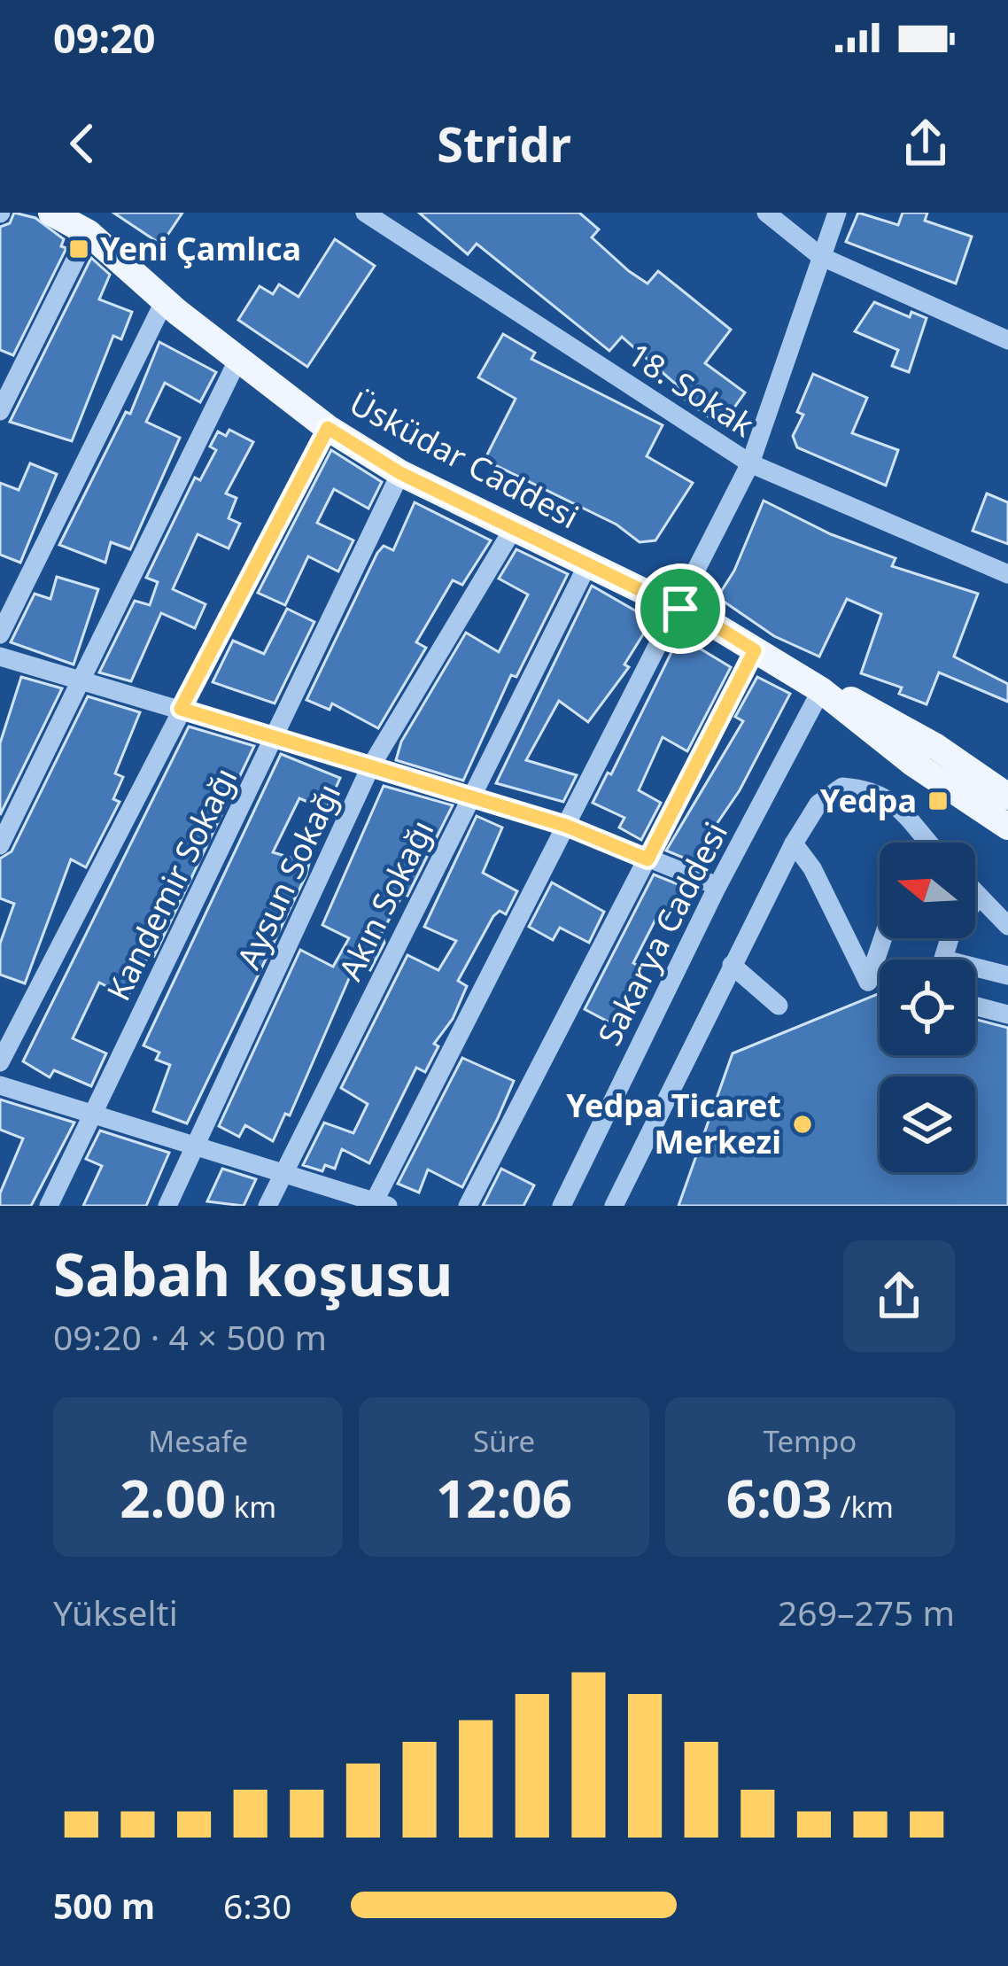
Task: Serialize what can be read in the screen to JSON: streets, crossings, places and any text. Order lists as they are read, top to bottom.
{
  "streets": {
    "main road": ["Üsküdar Caddesi"],
    "street": [
      "18. Sokak",
      "Aysun Sokağı",
      "Kandemir Sokağı",
      "Akın Sokağı",
      "Sakarya Caddesi"
    ]
  },
  "crossings": [
    ["Üsküdar Caddesi", "Aysun Sokağı"],
    ["Üsküdar Caddesi", "Kandemir Sokağı"],
    ["Üsküdar Caddesi", "Akın Sokağı"],
    ["Üsküdar Caddesi", "Sakarya Caddesi"]
  ],
  "places": {
    "transit": ["Yeni Çamlıca", "Yedpa"],
    "other": ["Yedpa Ticaret Merkezi"]
  },
  "north": "left",
  "page": {
    "status": "09:20",
    "header": "Stridr",
    "heading": ["Sabah koşusu", "09:20 · 4 × 500 m"],
    "stats": [
      ["Mesafe", "2.00 km"],
      ["Süre", "12:06"],
      ["Tempo", "6:03 /km"]
    ],
    "chart": ["Yükselti", "269–275 m"],
    "list": [
      {
        "name": "500 m",
        "note": "6:30"
      }
    ]
  }
}
